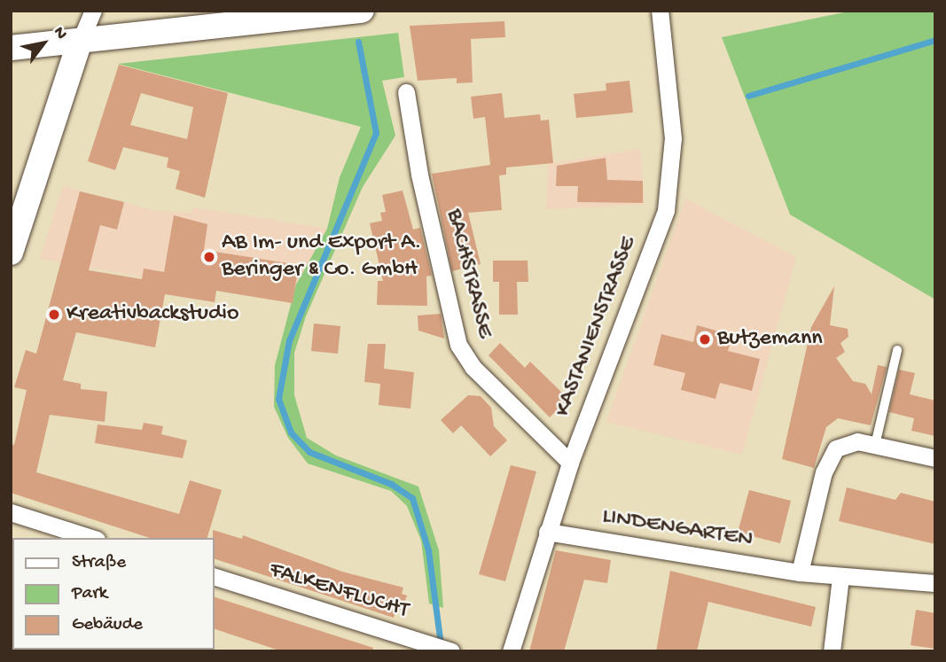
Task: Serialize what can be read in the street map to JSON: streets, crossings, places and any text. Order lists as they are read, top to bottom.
{
  "streets": {
    "street": [
      "BACHSTRASSE",
      "KASTANIENSTRASSE",
      "LINDENGARTEN",
      "FALKENFLUCHT"
    ]
  },
  "crossings": [
    ["BACHSTRASSE", "KASTANIENSTRASSE"],
    ["KASTANIENSTRASSE", "LINDENGARTEN"]
  ],
  "places": ["AB Im- und Export A. Beringer & Co. GmbH", "Kreativbackstudio", "Butzemann"],
  "legend": ["Straße", "Park", "Gebäude"],
  "north": "top right"
}
